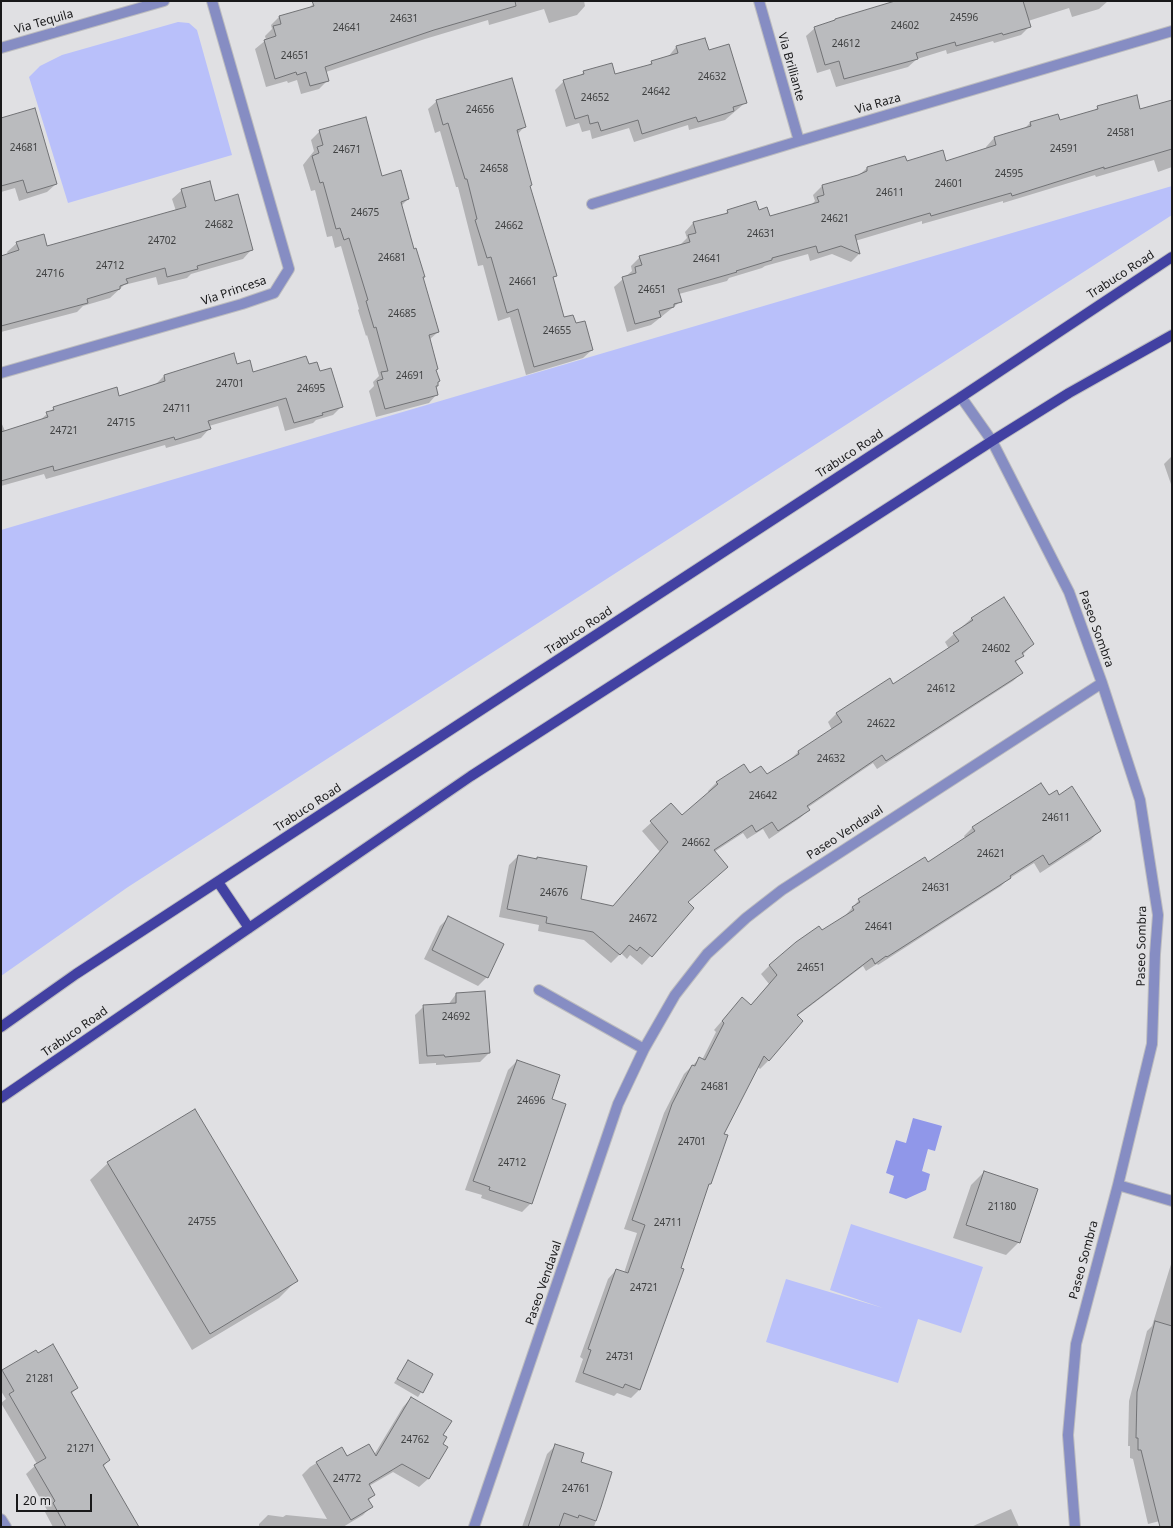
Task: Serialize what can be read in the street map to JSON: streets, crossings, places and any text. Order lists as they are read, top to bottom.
{
  "streets": {
    "main road": ["Trabuco Road"],
    "street": [
      "Via Tequila",
      "Via Brilliante",
      "Via Raza",
      "Via Princesa",
      "Paseo Sombra",
      "Paseo Vendaval"
    ]
  },
  "crossings": [
    ["Via Brilliante", "Via Raza"],
    ["Trabuco Road", "Paseo Sombra"],
    ["Paseo Sombra", "Paseo Vendaval"]
  ],
  "house_numbers": [
    "24596",
    "24631",
    "24602",
    "24641",
    "24612",
    "24651",
    "24632",
    "24642",
    "24652",
    "24656",
    "24581",
    "24681",
    "24591",
    "24671",
    "24658",
    "24595",
    "24601",
    "24611",
    "24675",
    "24621",
    "24682",
    "24662",
    "24631",
    "24702",
    "24681",
    "24641",
    "24712",
    "24716",
    "24661",
    "24651",
    "24685",
    "24655",
    "24691",
    "24701",
    "24695",
    "24711",
    "24715",
    "24721",
    "24602",
    "24612",
    "24622",
    "24632",
    "24642",
    "24611",
    "24662",
    "24621",
    "24631",
    "24676",
    "24672",
    "24641",
    "24651",
    "24692",
    "24681",
    "24696",
    "24701",
    "24712",
    "21180",
    "24755",
    "24711",
    "24721",
    "24731",
    "21281",
    "24762",
    "21271",
    "24772",
    "24761"
  ],
  "scale_bar": "20 m"
}
